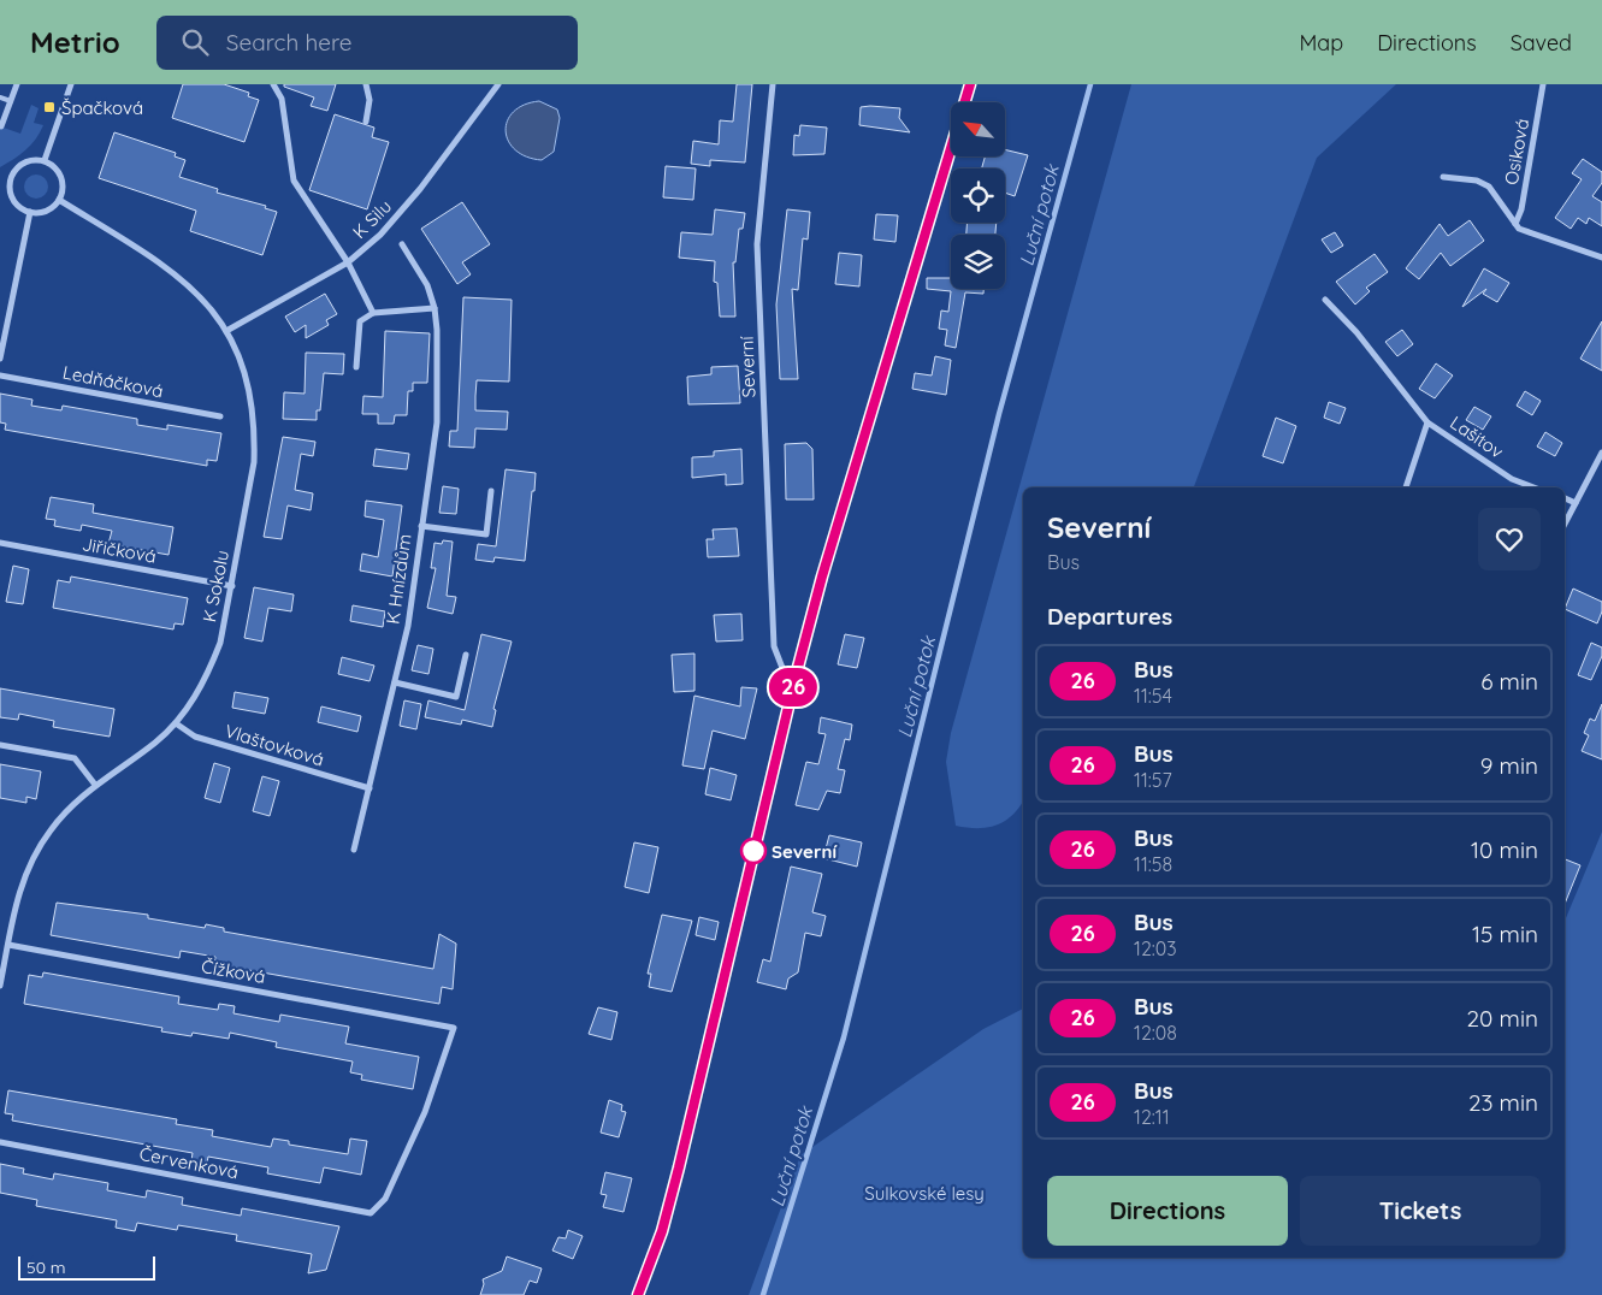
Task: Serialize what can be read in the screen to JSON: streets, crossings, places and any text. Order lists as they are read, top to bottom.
{
  "streets": {
    "street": [
      "Osiková",
      "K Silu",
      "Severní",
      "Ledňáčková",
      "Lašitov",
      "Jiřičková",
      "K Hnízdům",
      "K Sokolu",
      "Vlaštovková",
      "Čížková",
      "Červenková"
    ]
  },
  "crossings": [
    ["K Silu", "K Sokolu"],
    ["Jiřičková", "K Sokolu"],
    ["K Hnízdům", "Vlaštovková"],
    ["K Sokolu", "Vlaštovková"],
    ["K Sokolu", "Čížková"],
    ["Čížková", "Červenková"]
  ],
  "water": ["Luční potok"],
  "parks": ["Sulkovské lesy"],
  "places": {
    "transit": ["Špačková"],
    "other": ["Severní"]
  },
  "lines": ["bus line 26"],
  "scale_bar": "50 m",
  "north": "top left",
  "page": {
    "header": "Metrio",
    "search": "Search here",
    "nav": ["Map", "Directions", "Saved"],
    "on_map": "26",
    "heading": [
      ["Severní", "Bus"],
      "Departures"
    ],
    "list": [
      {
        "mark": "26",
        "name": "Bus",
        "note": "11:54",
        "value": "6 min"
      },
      {
        "mark": "26",
        "name": "Bus",
        "note": "11:57",
        "value": "9 min"
      },
      {
        "mark": "26",
        "name": "Bus",
        "note": "11:58",
        "value": "10 min"
      },
      {
        "mark": "26",
        "name": "Bus",
        "note": "12:03",
        "value": "15 min"
      },
      {
        "mark": "26",
        "name": "Bus",
        "note": "12:08",
        "value": "20 min"
      },
      {
        "mark": "26",
        "name": "Bus",
        "note": "12:11",
        "value": "23 min"
      }
    ],
    "buttons": ["Directions", "Tickets"],
    "scale": "50 m"
  }
}
